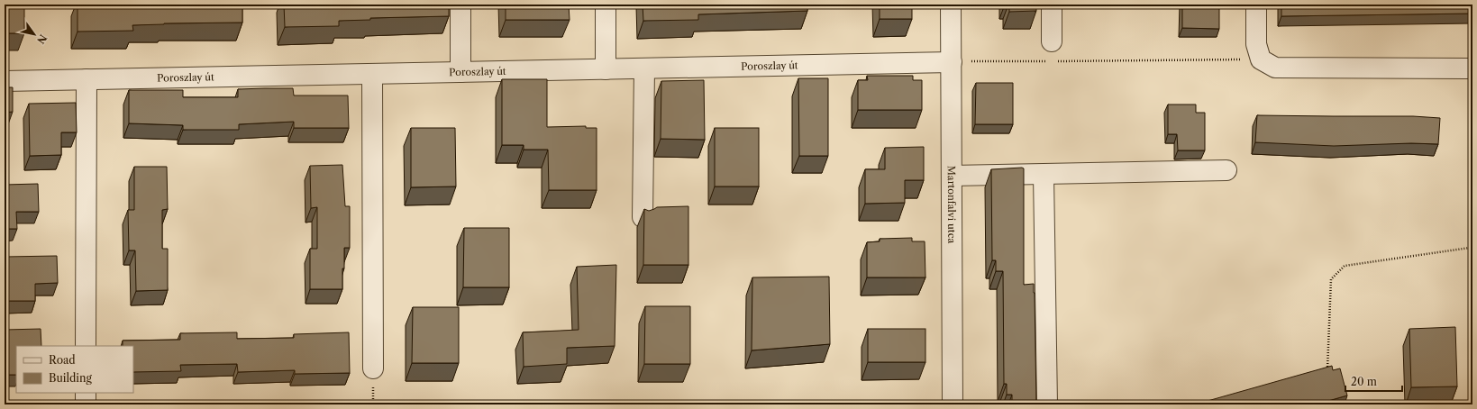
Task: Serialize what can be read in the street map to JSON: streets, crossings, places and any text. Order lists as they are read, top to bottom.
{
  "streets": {
    "street": ["Poroszlay út", "Martonfalvi utca"]
  },
  "crossings": [
    ["Poroszlay út", "Martonfalvi utca"]
  ],
  "legend": ["Road", "Building"],
  "scale_bar": "20 m",
  "north": "bottom right"
}
